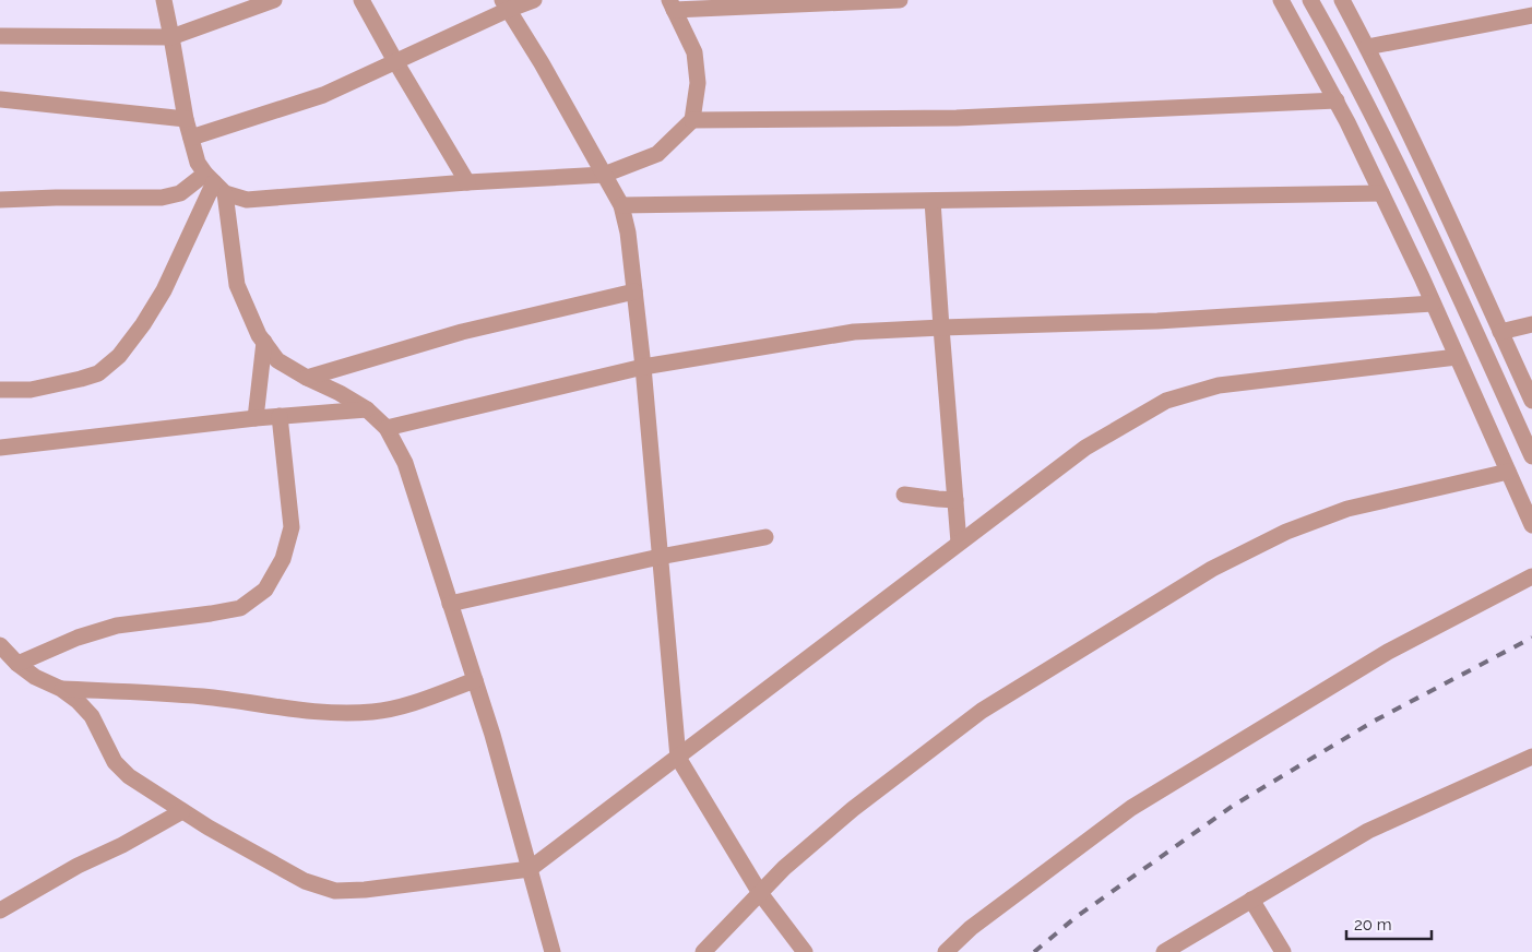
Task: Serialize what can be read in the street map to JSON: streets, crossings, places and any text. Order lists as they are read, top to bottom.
{
  "scale_bar": "20 m"
}
